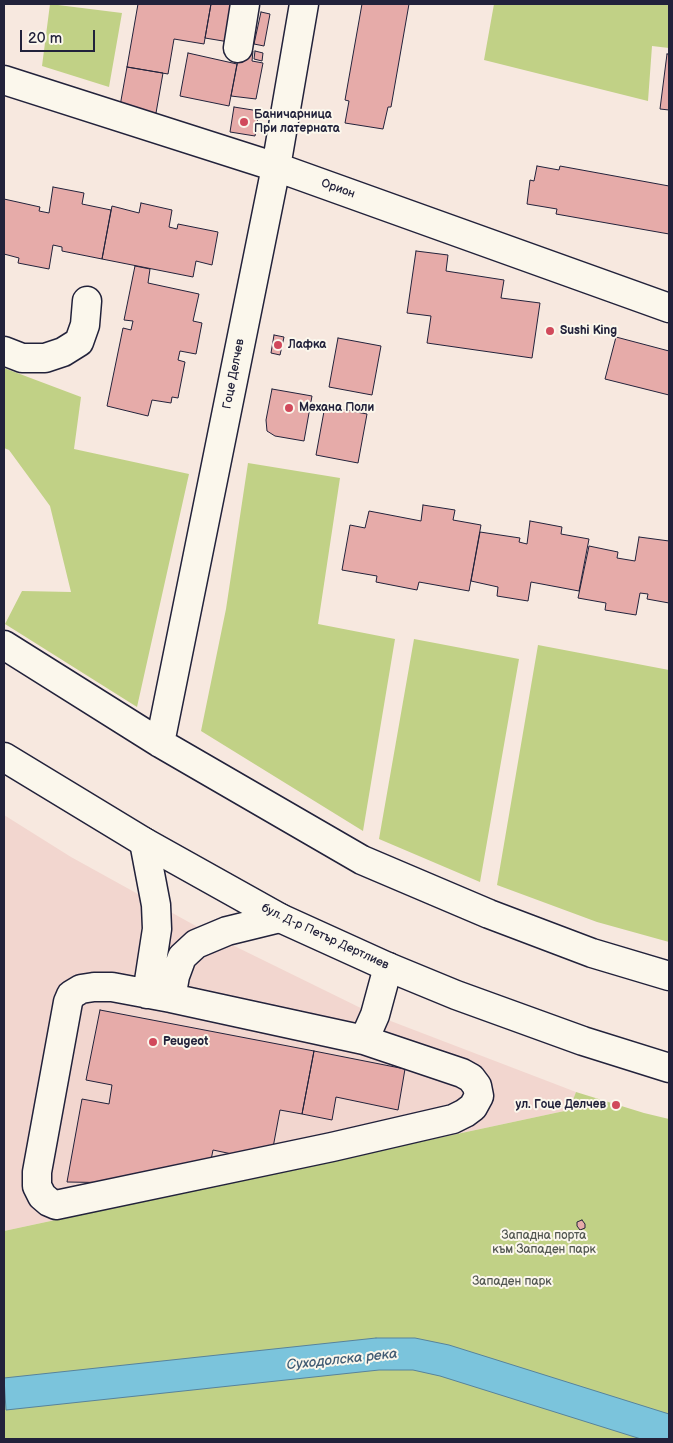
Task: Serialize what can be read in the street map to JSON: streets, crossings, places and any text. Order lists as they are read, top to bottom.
{
  "streets": {
    "street": ["Орион", "Гоце Делчев", "бул. Д-р Петър Дертлиев"]
  },
  "crossings": [
    ["Орион", "Гоце Делчев"]
  ],
  "water": ["Суходолска река"],
  "parks": ["Западна порта към Западен парк", "Западен парк"],
  "places": [
    "Баничарница При латерната",
    "Sushi King",
    "Лафка",
    "Механа Поли",
    "Peugeot",
    "ул. Гоце Делчев"
  ],
  "scale_bar": "20 m"
}
